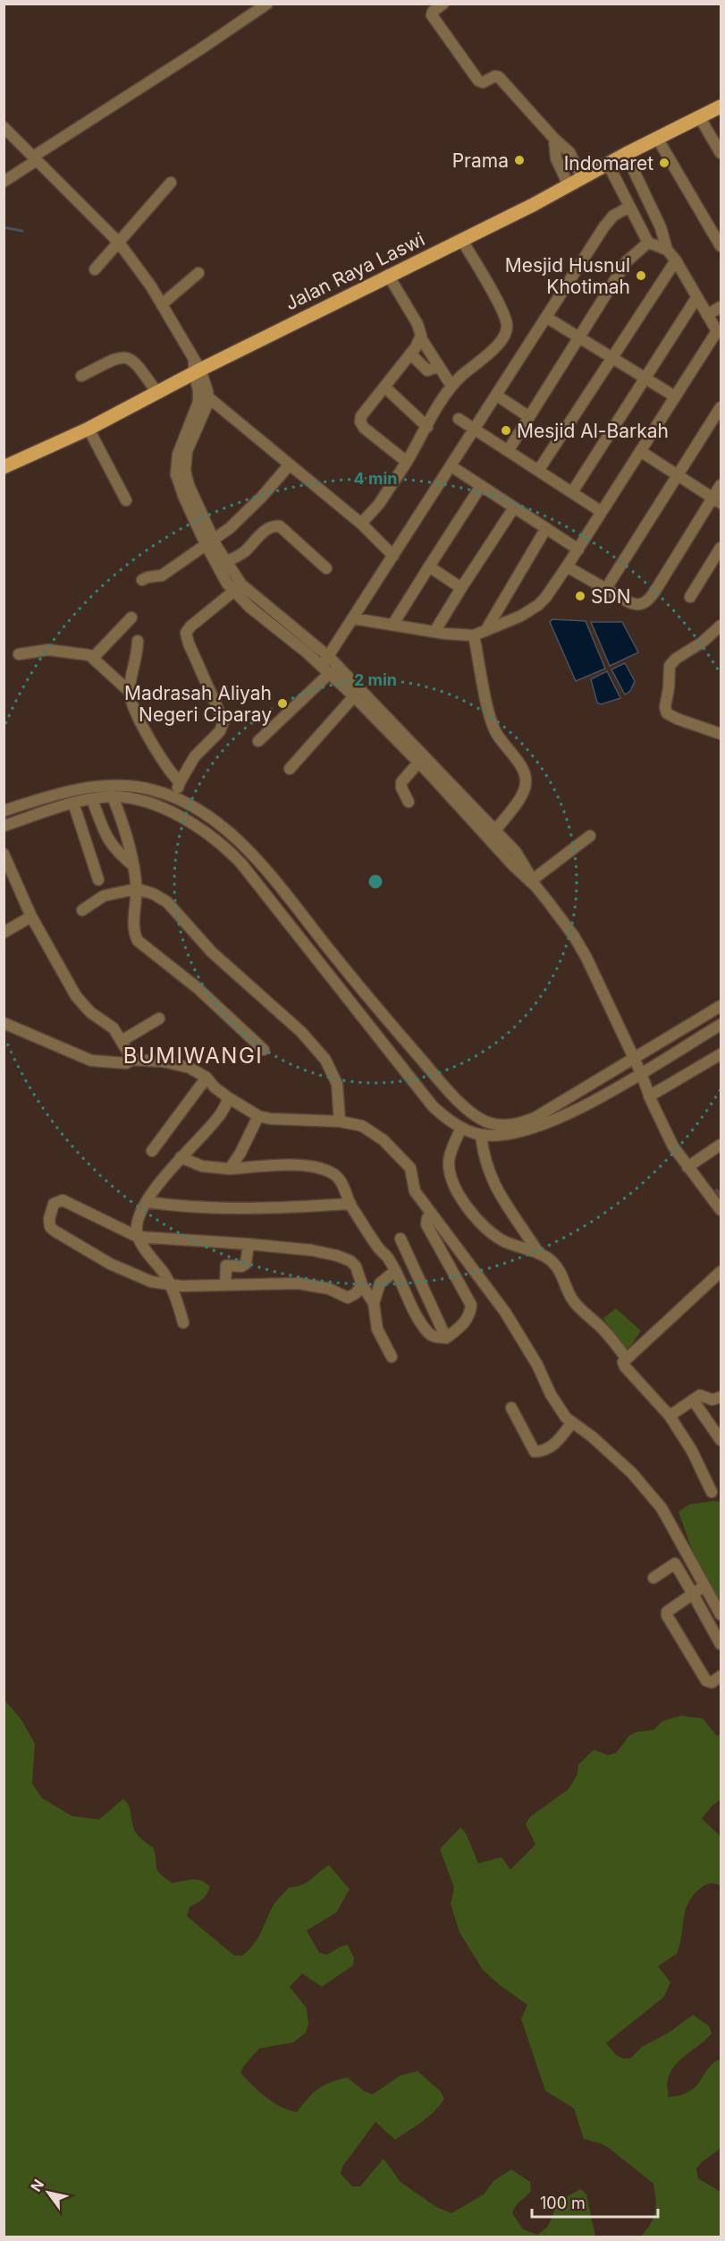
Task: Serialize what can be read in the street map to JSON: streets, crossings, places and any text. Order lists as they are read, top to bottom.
{
  "streets": {
    "main road": ["Jalan Raya Laswi"]
  },
  "districts": ["BUMIWANGI"],
  "places": [
    "Prama",
    "Indomaret",
    "Mesjid Husnul Khotimah",
    "Mesjid Al-Barkah",
    "SDN",
    "Madrasah Aliyah Negeri Ciparay"
  ],
  "scale_bar": "100 m",
  "north": "top left",
  "rings": ["4 min", "2 min"]
}
